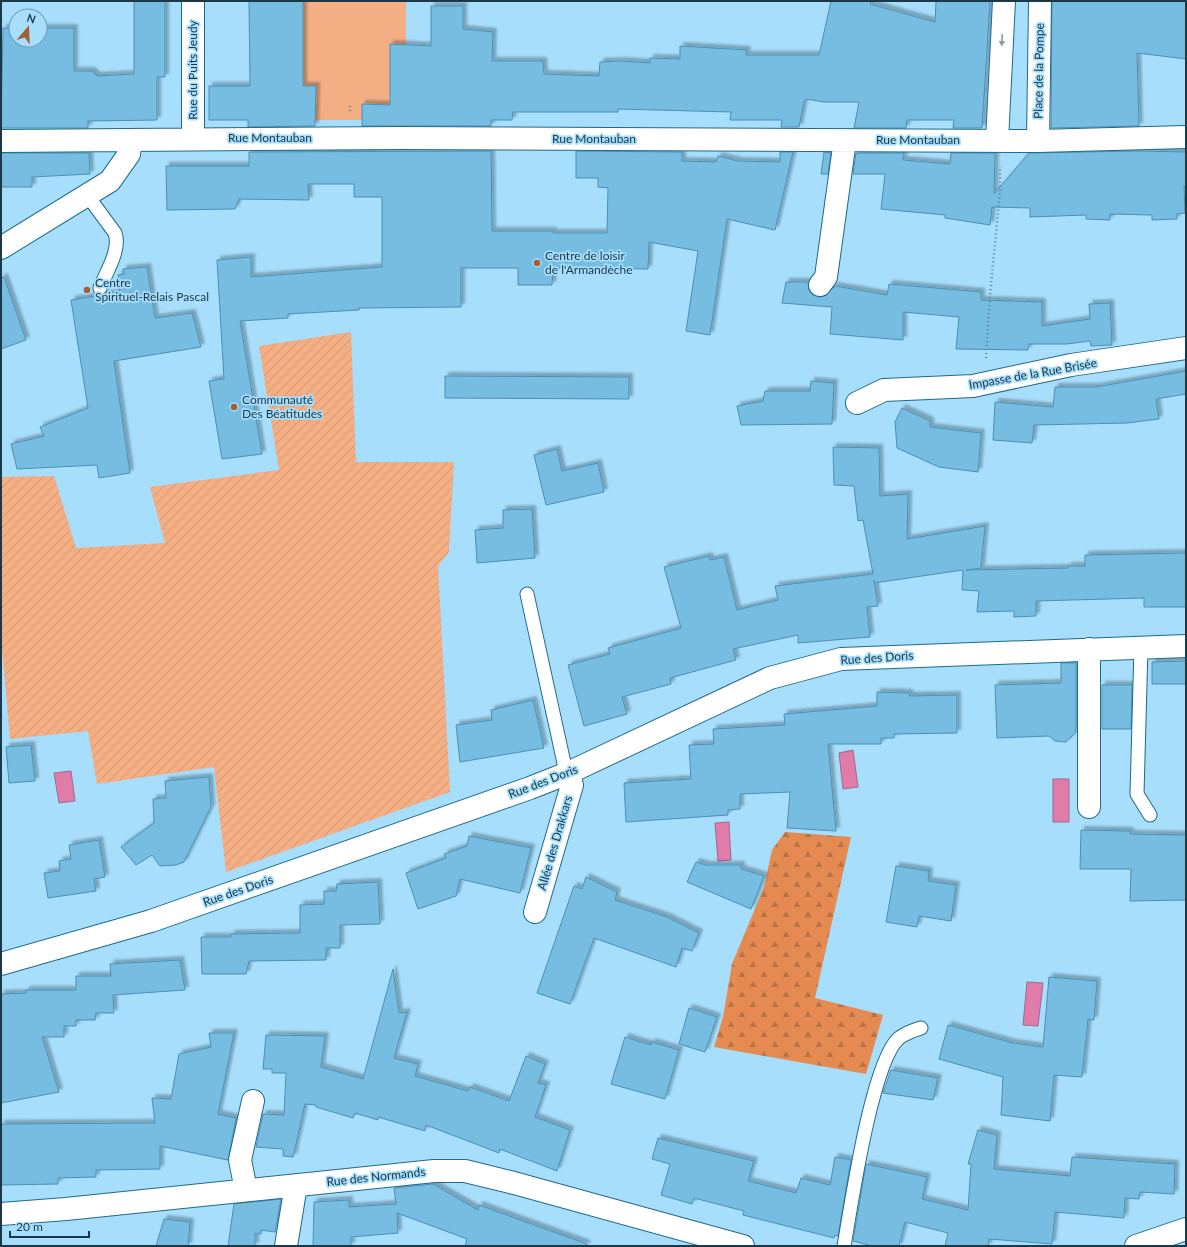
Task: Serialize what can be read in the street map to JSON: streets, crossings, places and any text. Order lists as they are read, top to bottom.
{
  "streets": {
    "street": [
      "Rue du Puits Jeudy",
      "Place de la Pompe",
      "Rue Montauban",
      "Impasse de la Rue Brisée",
      "Rue des Doris",
      "Allée des Drakkars",
      "Rue des Normands"
    ]
  },
  "crossings": [
    ["Rue du Puits Jeudy", "Rue Montauban"],
    ["Place de la Pompe", "Rue Montauban"],
    ["Rue des Doris", "Allée des Drakkars"]
  ],
  "places": ["Centre de loisir de l'Armandèche", "Centre Spirituel-Relais Pascal", "Communauté Des Béatitudes"],
  "scale_bar": "20 m",
  "north": "top"
}
